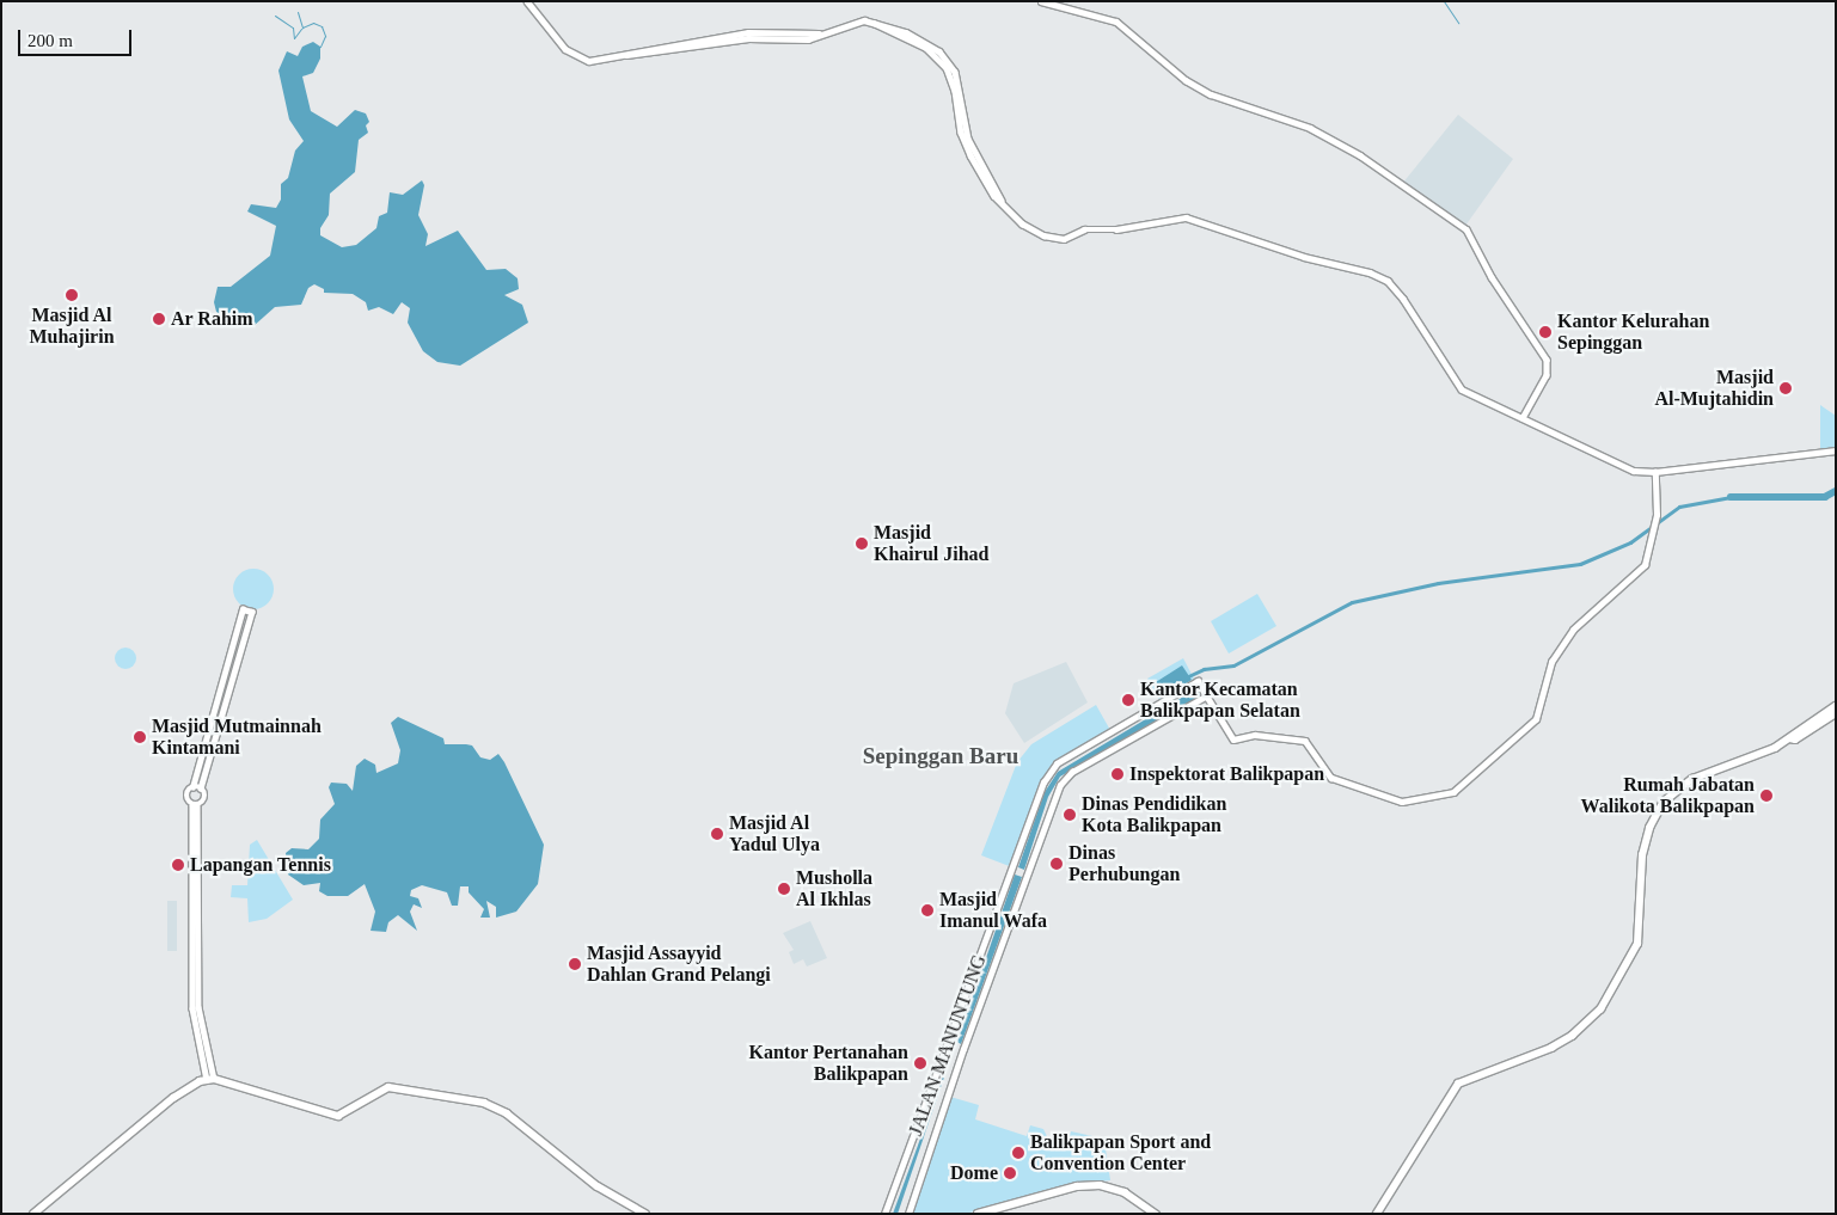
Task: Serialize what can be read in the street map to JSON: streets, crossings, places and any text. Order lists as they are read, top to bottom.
{
  "streets": {
    "street": ["JALAN MANUNTUNG"]
  },
  "districts": ["Sepinggan Baru"],
  "places": [
    "Masjid Al Muhajirin",
    "Ar Rahim",
    "Kantor Kelurahan Sepinggan",
    "Masjid Al-Mujtahidin",
    "Masjid Khairul Jihad",
    "Kantor Kecamatan Balikpapan Selatan",
    "Masjid Mutmainnah Kintamani",
    "Inspektorat Balikpapan",
    "Rumah Jabatan Walikota Balikpapan",
    "Dinas Pendidikan Kota Balikpapan",
    "Masjid Al Yadul Ulya",
    "Dinas Perhubungan",
    "Lapangan Tennis",
    "Musholla Al Ikhlas",
    "Masjid Imanul Wafa",
    "Masjid Assayyid Dahlan Grand Pelangi",
    "Kantor Pertanahan Balikpapan",
    "Balikpapan Sport and Convention Center",
    "Dome"
  ],
  "scale_bar": "200 m"
}
